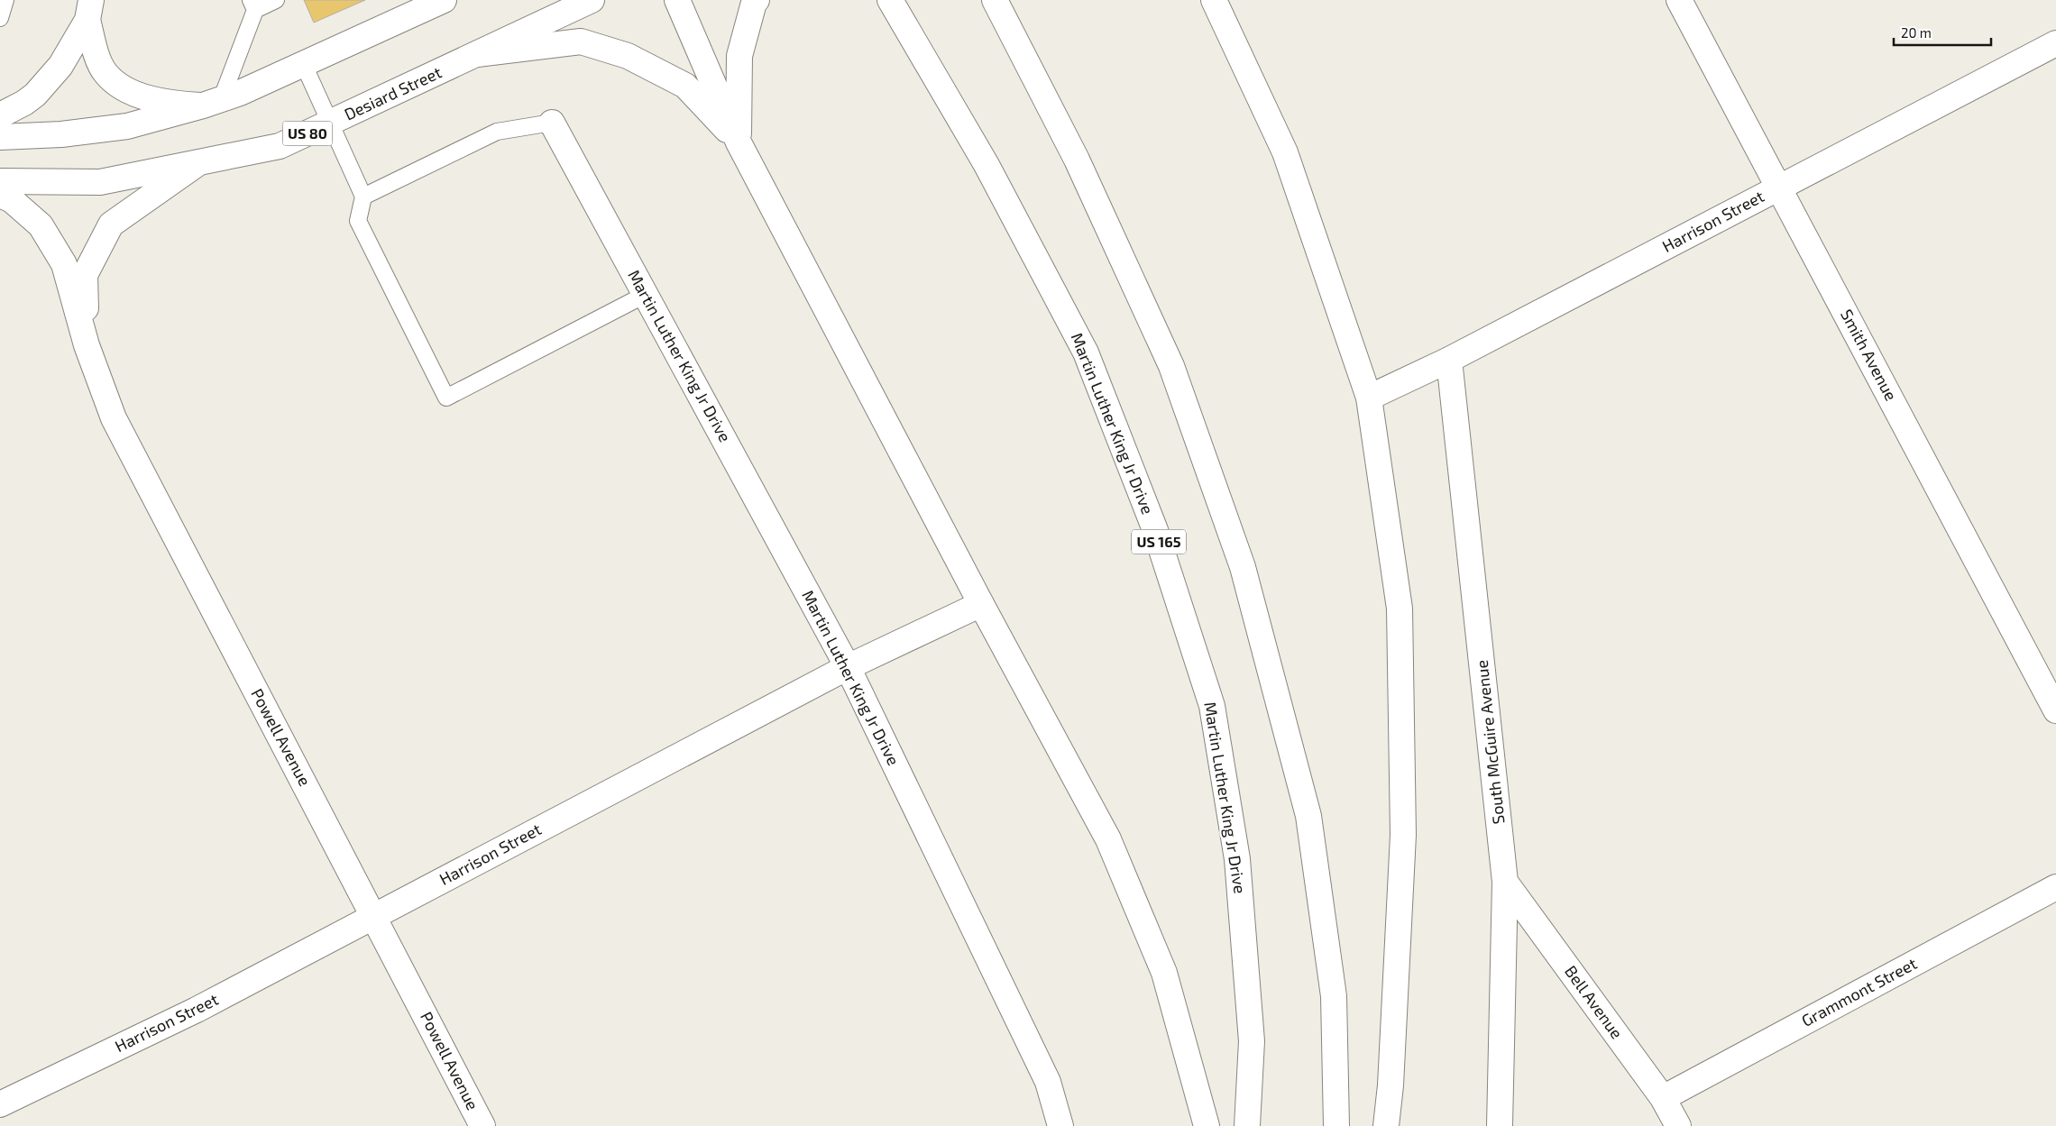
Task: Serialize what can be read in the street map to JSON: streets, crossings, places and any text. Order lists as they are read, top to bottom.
{
  "streets": {
    "main road": [
      "Desiard Street",
      "US 80",
      "Harrison Street",
      "Smith Avenue",
      "Martin Luther King Jr Drive",
      "US 165",
      "Powell Avenue",
      "South McGuire Avenue",
      "Grammont Street",
      "Bell Avenue"
    ]
  },
  "crossings": [
    ["Desiard Street", "Powell Avenue"],
    ["Harrison Street", "Smith Avenue"],
    ["Harrison Street", "Martin Luther King Jr Drive"],
    ["Harrison Street", "Powell Avenue"],
    ["Harrison Street", "South McGuire Avenue"],
    ["South McGuire Avenue", "Bell Avenue"],
    ["Grammont Street", "Bell Avenue"]
  ],
  "scale_bar": "20 m"
}
